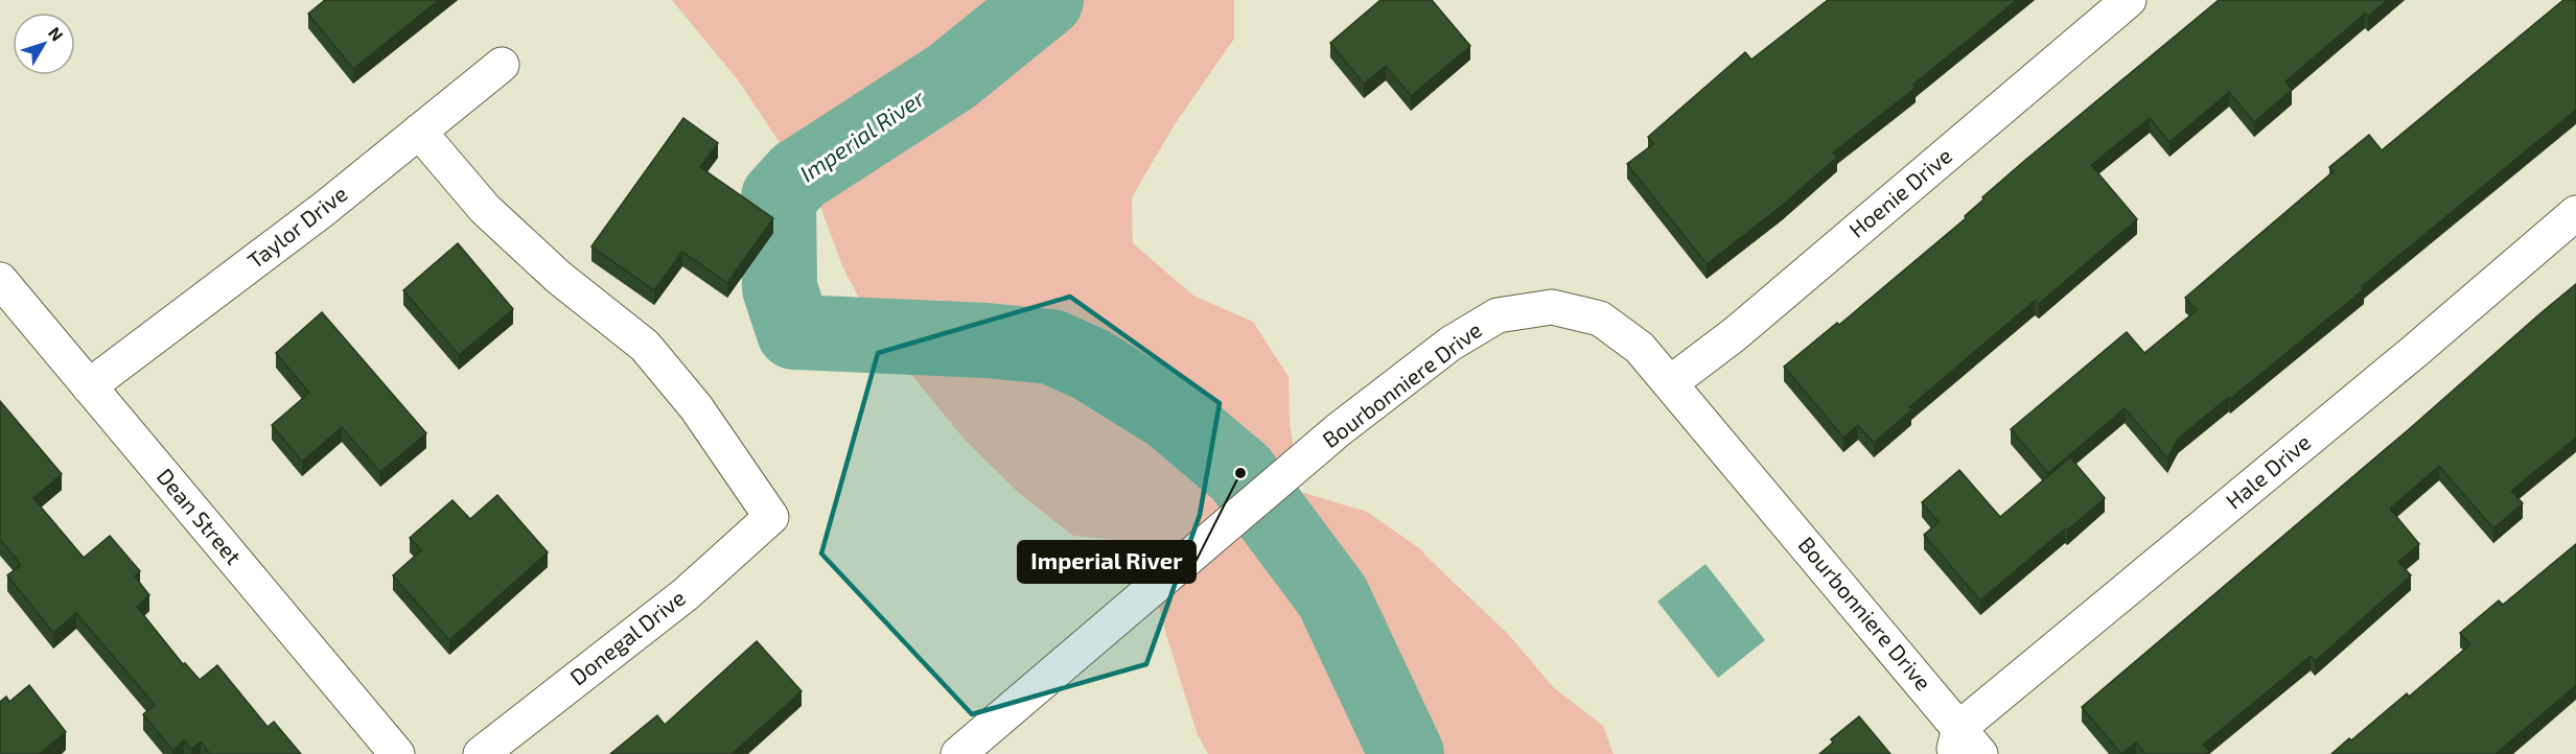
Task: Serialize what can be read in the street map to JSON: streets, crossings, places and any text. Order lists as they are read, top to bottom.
{
  "streets": {
    "street": [
      "Hoenie Drive",
      "Taylor Drive",
      "Bourbonniere Drive",
      "Hale Drive",
      "Dean Street",
      "Donegal Drive"
    ]
  },
  "crossings": [
    ["Hoenie Drive", "Bourbonniere Drive"],
    ["Taylor Drive", "Dean Street"],
    ["Taylor Drive", "Donegal Drive"],
    ["Bourbonniere Drive", "Hale Drive"]
  ],
  "water": ["Imperial River"],
  "places": ["Imperial River"],
  "north": "top right"
}
